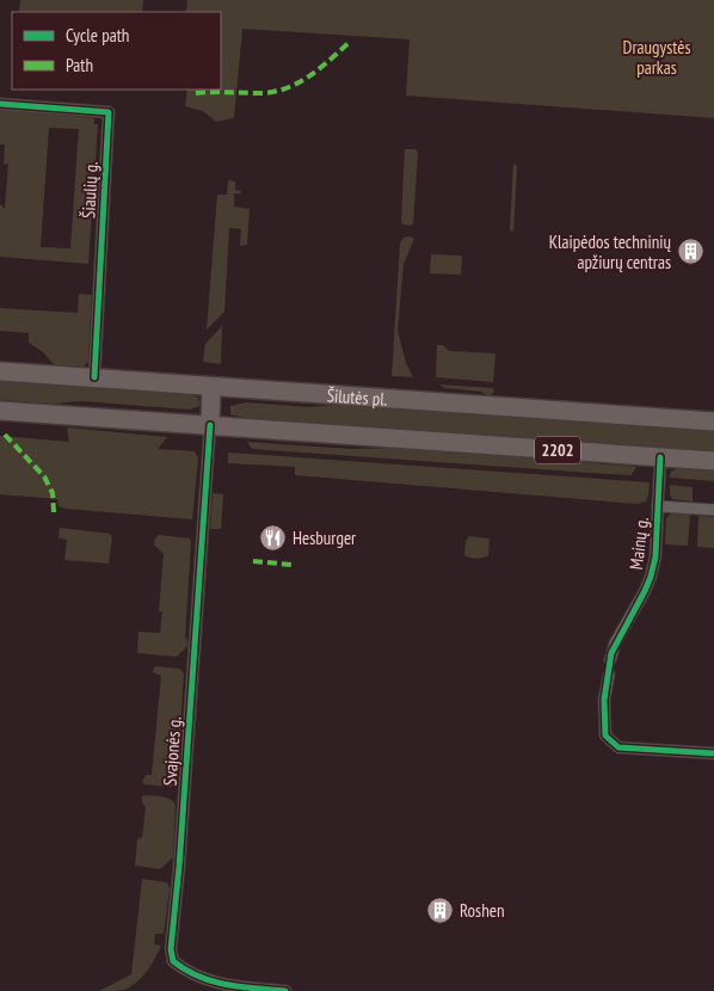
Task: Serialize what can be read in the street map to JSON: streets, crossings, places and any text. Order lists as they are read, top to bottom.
{
  "streets": {
    "main road": ["Šilutės pl.", "2202"],
    "street": ["Šiaulių g.", "Mainų g.", "Svajonės g."]
  },
  "crossings": [
    ["Šiaulių g.", "Šilutės pl."],
    ["2202", "Mainų g."],
    ["2202", "Svajonės g."]
  ],
  "parks": ["Draugystės parkas"],
  "places": {
    "building": ["Klaipėdos techninių apžiurų centras", "Roshen"],
    "restaurant": ["Hesburger"]
  },
  "legend": ["Cycle path", "Path"]
}
